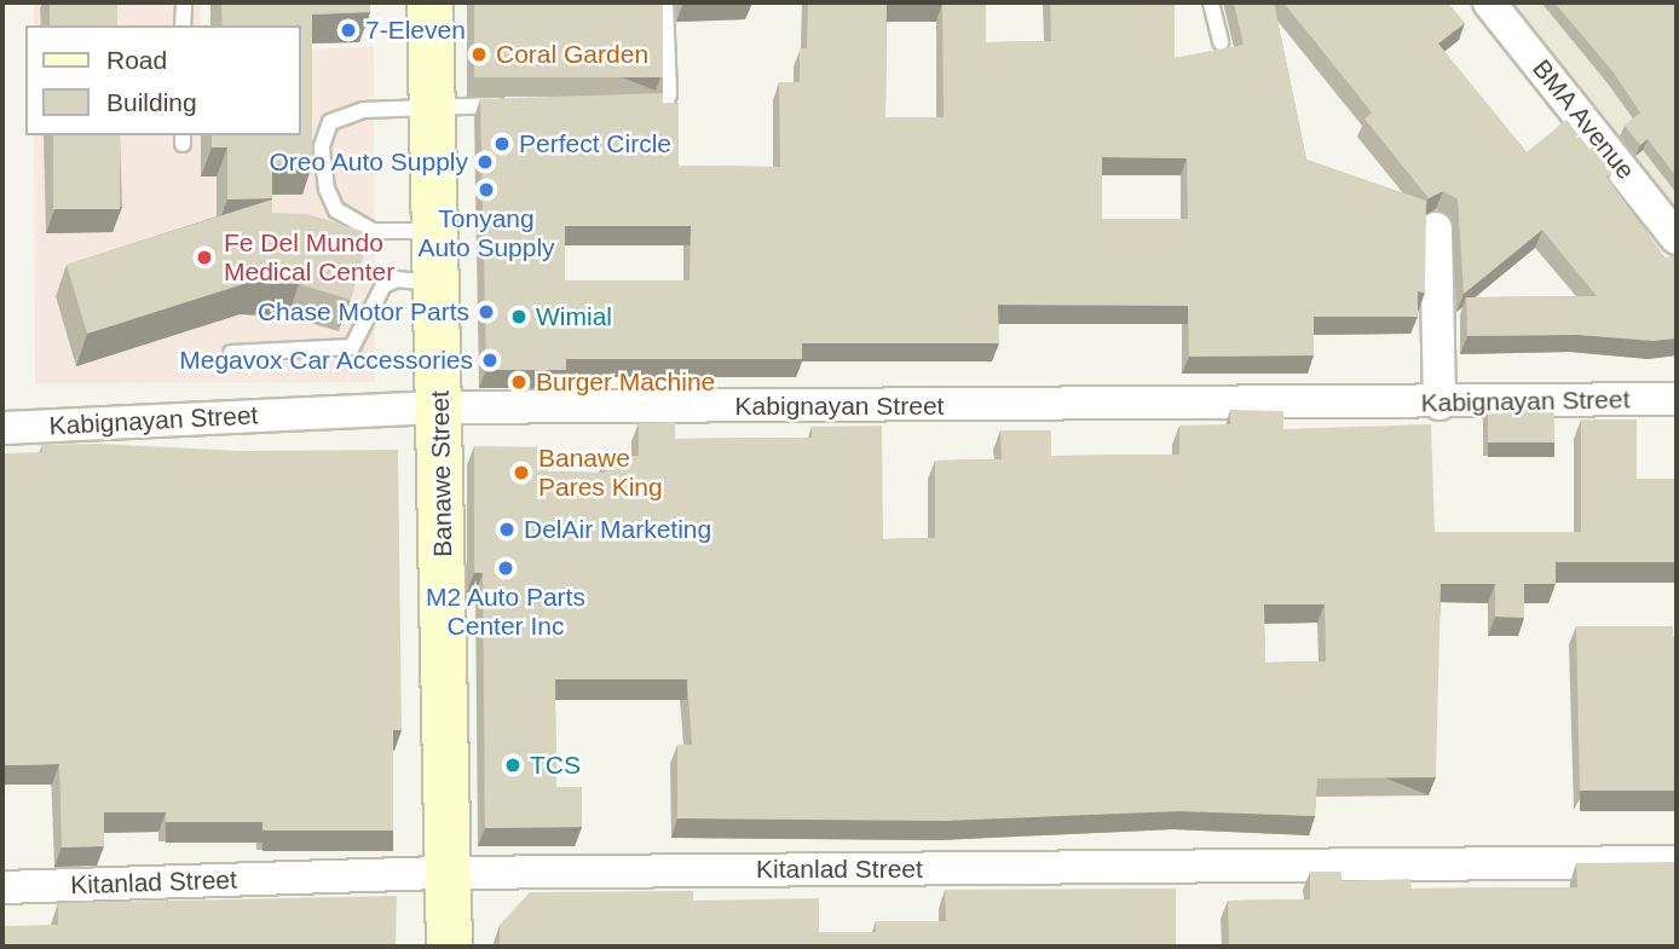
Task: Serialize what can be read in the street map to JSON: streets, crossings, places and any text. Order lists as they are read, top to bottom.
{
  "streets": {
    "main road": ["Banawe Street"],
    "street": ["BMA Avenue", "Kabignayan Street", "Kitanlad Street"]
  },
  "crossings": [
    ["Kabignayan Street", "Banawe Street"],
    ["Banawe Street", "Kitanlad Street"]
  ],
  "places": [
    "7-Eleven",
    "Coral Garden",
    "Perfect Circle",
    "Oreo Auto Supply",
    "Tonyang Auto Supply",
    "Fe Del Mundo Medical Center",
    "Chase Motor Parts",
    "Wimial",
    "Megavox Car Accessories",
    "Burger Machine",
    "Banawe Pares King",
    "DelAir Marketing",
    "M2 Auto Parts Center Inc",
    "TCS"
  ],
  "legend": ["Road", "Building"]
}
